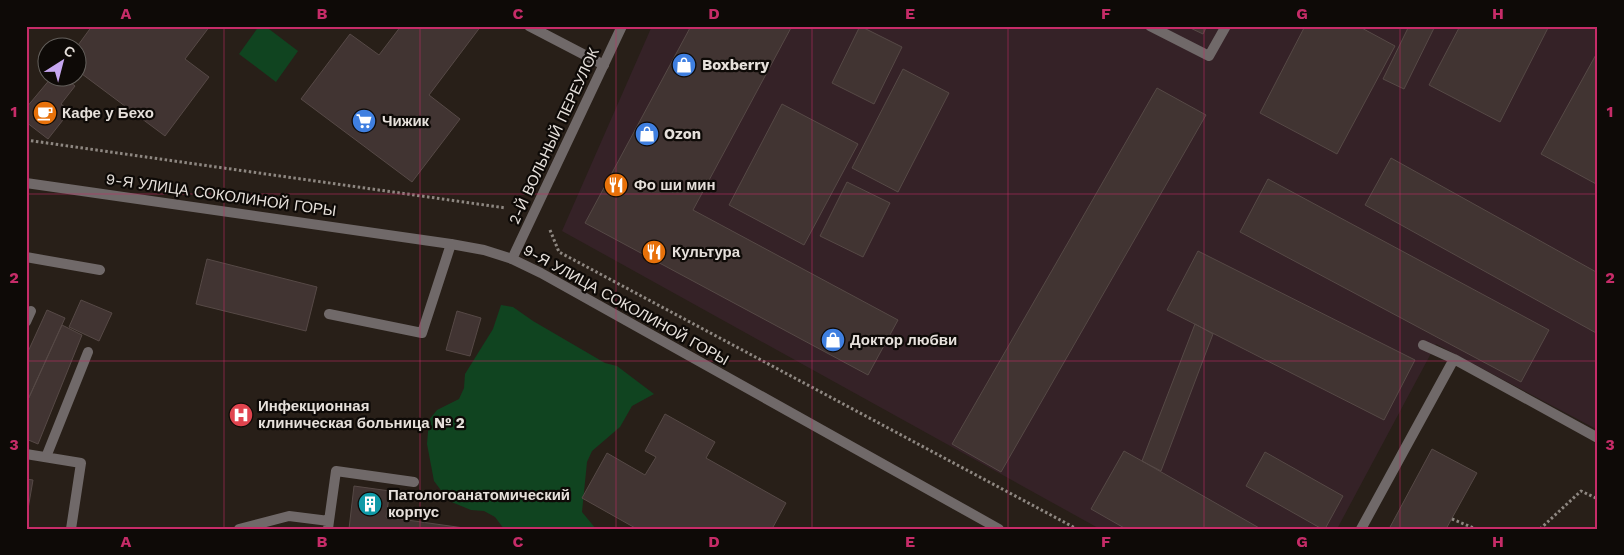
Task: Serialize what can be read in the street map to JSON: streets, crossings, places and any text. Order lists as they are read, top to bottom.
{
  "streets": {
    "street": ["2-Й ВОЛЬНЫЙ ПЕРЕУЛОК", "9-Я УЛИЦА СОКОЛИНОЙ ГОРЫ"]
  },
  "crossings": [
    ["2-Й ВОЛЬНЫЙ ПЕРЕУЛОК", "9-Я УЛИЦА СОКОЛИНОЙ ГОРЫ"]
  ],
  "places": {
    "shop": ["Boxberry", "Ozon", "Доктор любви"],
    "cafe": ["Кафе у Бехо"],
    "supermarket": ["Чижик"],
    "restaurant": ["Фо ши мин", "Культура"],
    "hospital": ["Инфекционная клиническая больница № 2"],
    "building": ["Патологоанатомический корпус"]
  },
  "north": "top right",
  "grid": {
    "columns": [
      "A",
      "B",
      "C",
      "D",
      "E",
      "F",
      "G",
      "H"
    ],
    "rows": ["1", "2", "3"]
  }
}
